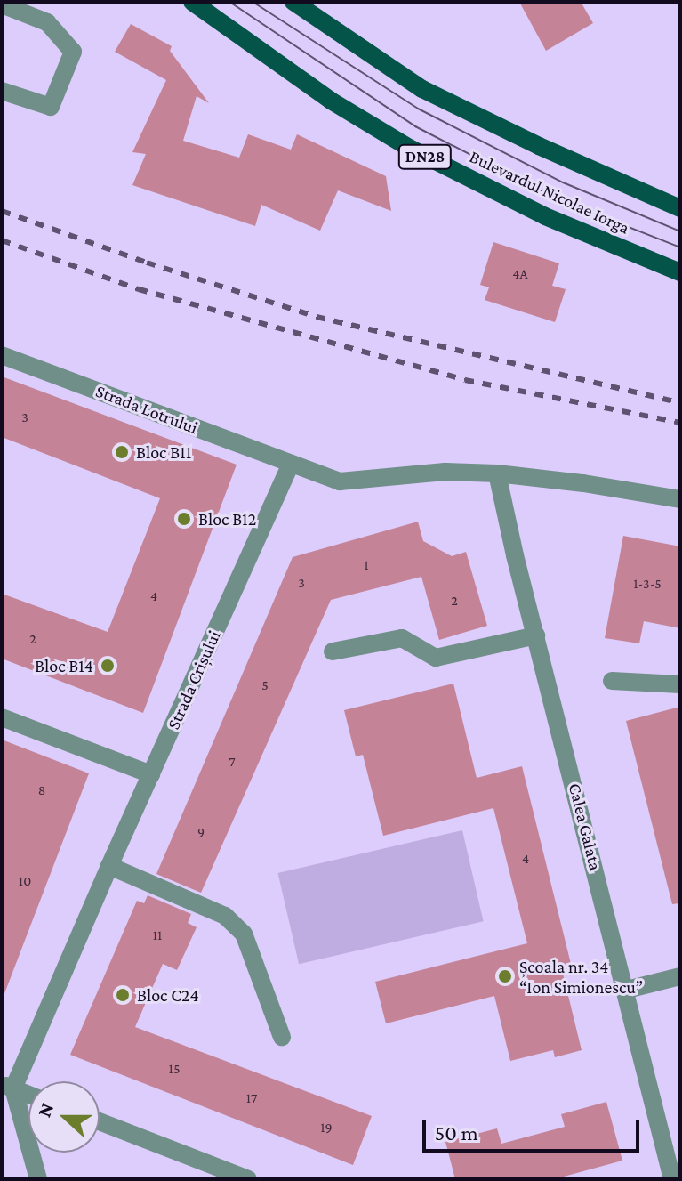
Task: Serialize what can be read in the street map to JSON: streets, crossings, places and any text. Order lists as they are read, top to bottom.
{
  "streets": {
    "main road": ["DN28", "Bulevardul Nicolae Iorga"],
    "street": ["Strada Lotrului", "Strada Crișului", "Calea Galata"]
  },
  "crossings": [
    ["Strada Lotrului", "Strada Crișului"]
  ],
  "places": [
    "Bloc B11",
    "Bloc B12",
    "Bloc B14",
    "Școala nr. 34 “Ion Simionescu”",
    "Bloc C24"
  ],
  "house_numbers": [
    "4A",
    "3",
    "1",
    "3",
    "1-3-5",
    "4",
    "2",
    "2",
    "5",
    "7",
    "8",
    "9",
    "4",
    "10",
    "11",
    "15",
    "17",
    "19"
  ],
  "scale_bar": "50 m",
  "north": "left"
}
